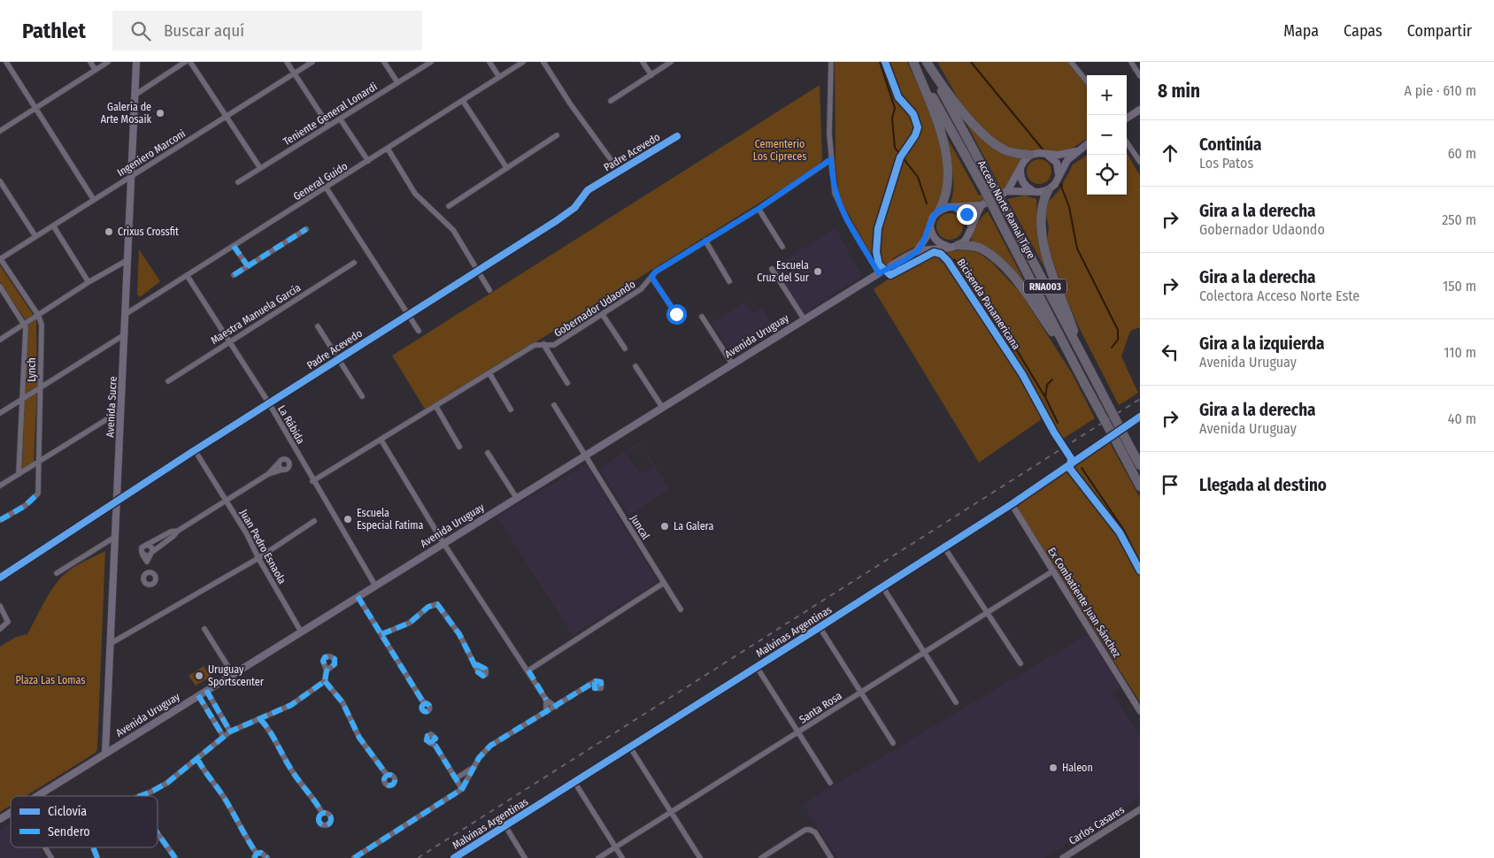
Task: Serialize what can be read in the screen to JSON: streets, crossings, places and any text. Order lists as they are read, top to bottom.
{
  "streets": {
    "highway": ["Acceso Norte Ramal Tigre", "RNA003"],
    "main road": ["Avenida Uruguay", "Avenida Sucre"],
    "street": [
      "Teniente General Lonardi",
      "Padre Acevedo",
      "Ingeniero Marconi",
      "General Guido",
      "Gobernador Udaondo",
      "Maestra Manuela García",
      "Lynch",
      "La Rábida",
      "Juncal",
      "Juan Pedro Esnaola",
      "Ex Combatiente Juan Sánchez",
      "Malvinas Argentinas",
      "Santa Rosa",
      "Carlos Casares"
    ],
    "cycle path": ["Bicisenda Panamericana"]
  },
  "crossings": [
    ["Padre Acevedo", "Avenida Sucre"],
    ["Padre Acevedo", "La Rábida"],
    ["Padre Acevedo", "Juan Pedro Esnaola"],
    ["Ingeniero Marconi", "Lynch"],
    ["Ingeniero Marconi", "Avenida Sucre"],
    ["General Guido", "Avenida Sucre"],
    ["General Guido", "La Rábida"],
    ["Gobernador Udaondo", "La Rábida"],
    ["Maestra Manuela García", "La Rábida"],
    ["Avenida Uruguay", "Avenida Sucre"],
    ["Avenida Uruguay", "La Rábida"],
    ["Avenida Uruguay", "Juncal"],
    ["Avenida Uruguay", "Juan Pedro Esnaola"],
    ["Ex Combatiente Juan Sánchez", "Malvinas Argentinas"],
    ["Ex Combatiente Juan Sánchez", "Santa Rosa"]
  ],
  "parks": ["Cementerio Los Cipreces", "Plaza Las Lomas"],
  "places": [
    "Galería de Arte Mosaik",
    "Crixus Crossfit",
    "Escuela Cruz del Sur",
    "Escuela Especial Fatima",
    "La Galera",
    "Uruguay Sportscenter",
    "Haleon"
  ],
  "legend": ["Ciclovía", "Sendero"],
  "page": {
    "header": "Pathlet",
    "search": "Buscar aquí",
    "nav": ["Mapa", "Capas", "Compartir"],
    "heading": ["8 min", "A pie · 610 m"],
    "map_buttons": ["+", "−"],
    "list": [
      ["Continúa", "Los Patos", "60 m"],
      ["Gira a la derecha", "Gobernador Udaondo", "250 m"],
      ["Gira a la derecha", "Colectora Acceso Norte Este", "150 m"],
      ["Gira a la izquierda", "Avenida Uruguay", "110 m"],
      ["Gira a la derecha", "Avenida Uruguay", "40 m"],
      "Llegada al destino"
    ]
  }
}
